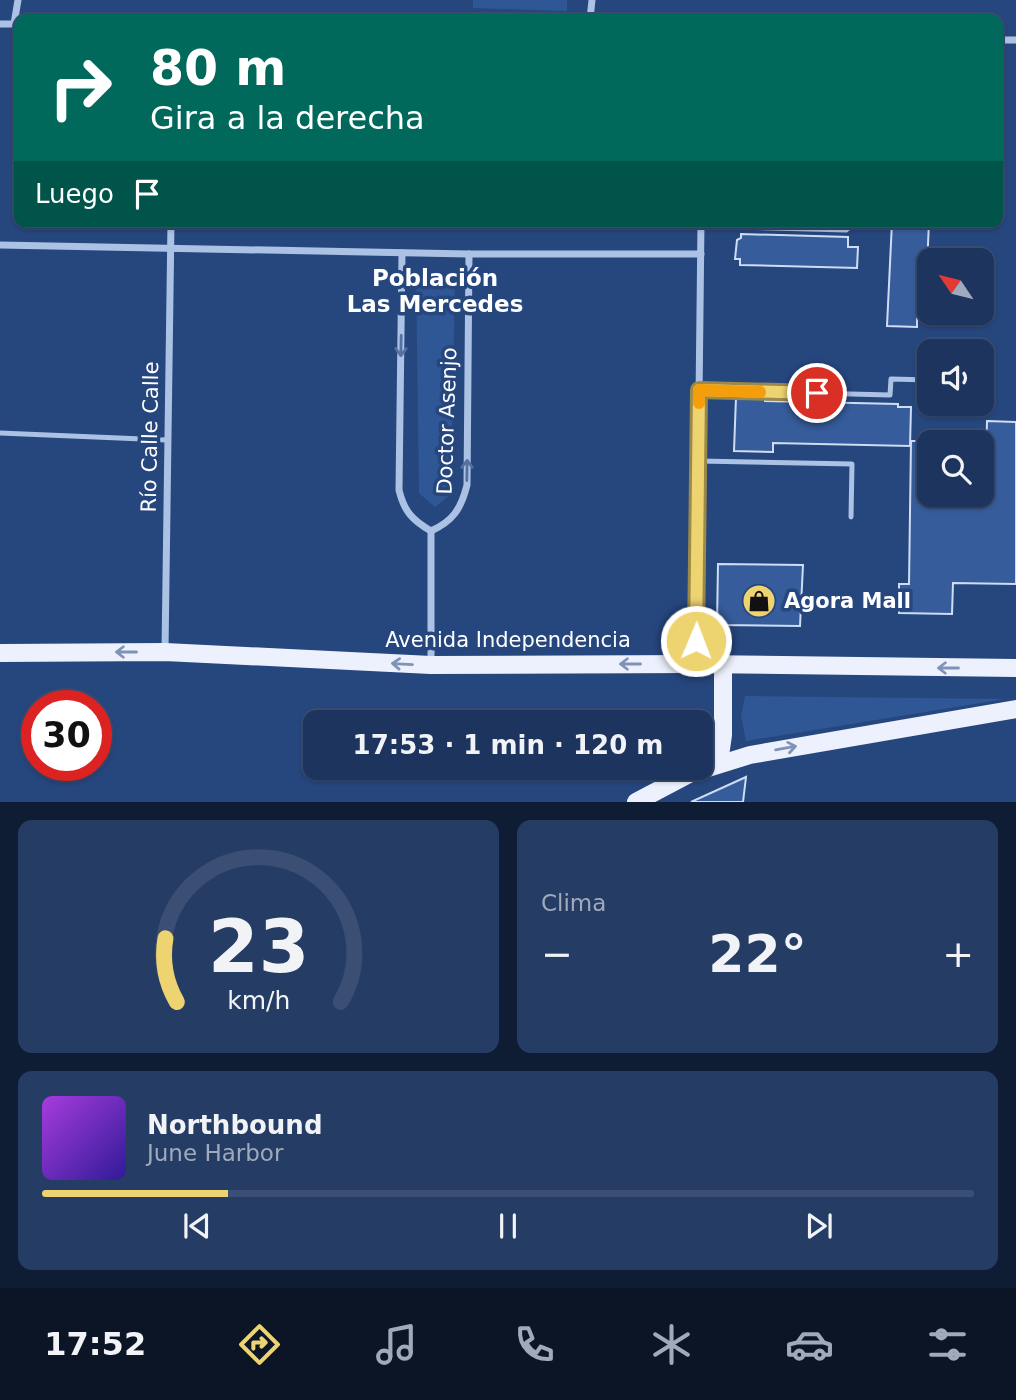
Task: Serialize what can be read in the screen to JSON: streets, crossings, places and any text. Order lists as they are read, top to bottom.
{
  "streets": {
    "main road": ["Avenida Independencia"],
    "street": ["Doctor Asenjo", "Río Calle Calle"]
  },
  "crossings": [
    ["Río Calle Calle", "Avenida Independencia"]
  ],
  "districts": ["Población Las Mercedes"],
  "places": {
    "shop": ["Agora Mall"]
  },
  "north": "top left",
  "page": {
    "turn": ["80 m", "Gira a la derecha"],
    "then": "Luego",
    "limit": "30",
    "trip": "17:53 · 1 min · 120 m",
    "tile": "Clima",
    "heat": ["−", "22°", "+"],
    "song": ["Northbound", "June Harbor"],
    "tabs": "17:52",
    "gauge": ["23", "km/h"]
  }
}
